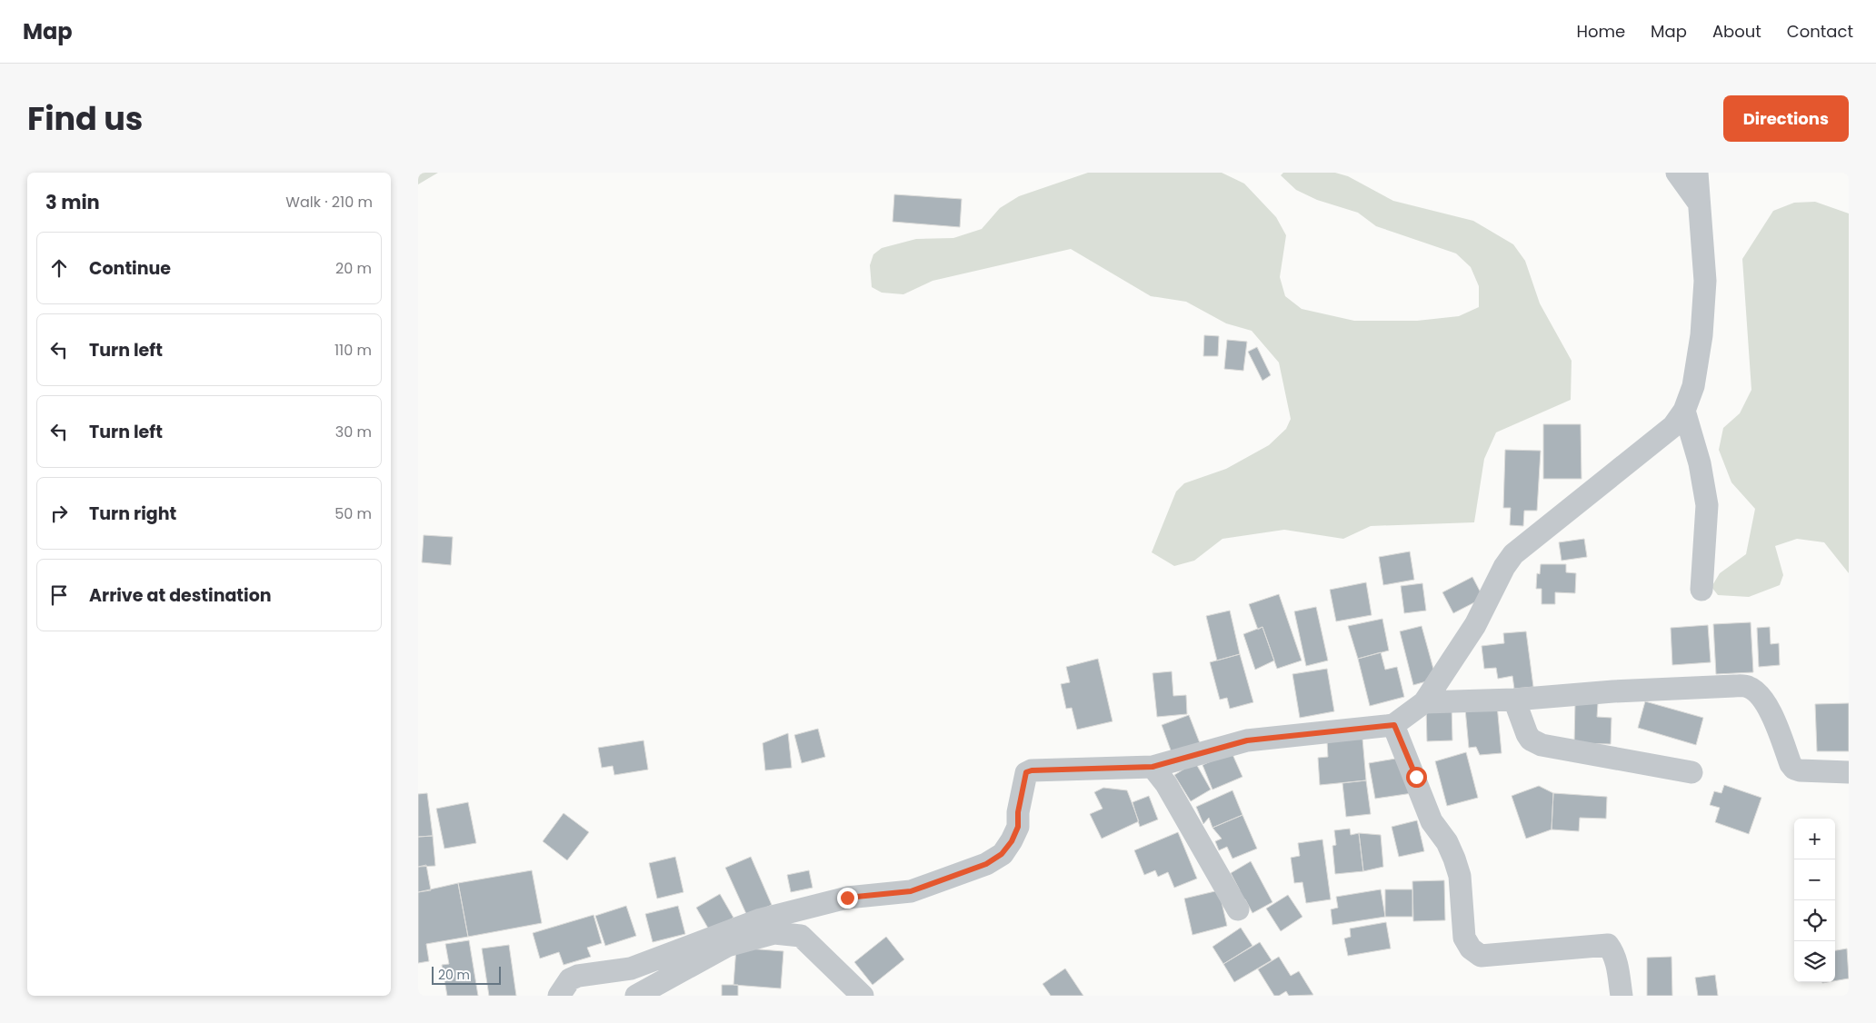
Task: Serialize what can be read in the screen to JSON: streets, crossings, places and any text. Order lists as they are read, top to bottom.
{
  "scale_bar": "20 m",
  "page": {
    "header": "Map",
    "nav": [
      "Home",
      "Map",
      "About",
      "Contact"
    ],
    "title": "Find us",
    "buttons": "Directions",
    "heading": ["3 min", "Walk · 210 m"],
    "list": [
      ["Continue", "20 m"],
      ["Turn left", "110 m"],
      ["Turn left", "30 m"],
      ["Turn right", "50 m"],
      "Arrive at destination"
    ],
    "map_buttons": ["+", "−"],
    "scale": "20 m"
  }
}
